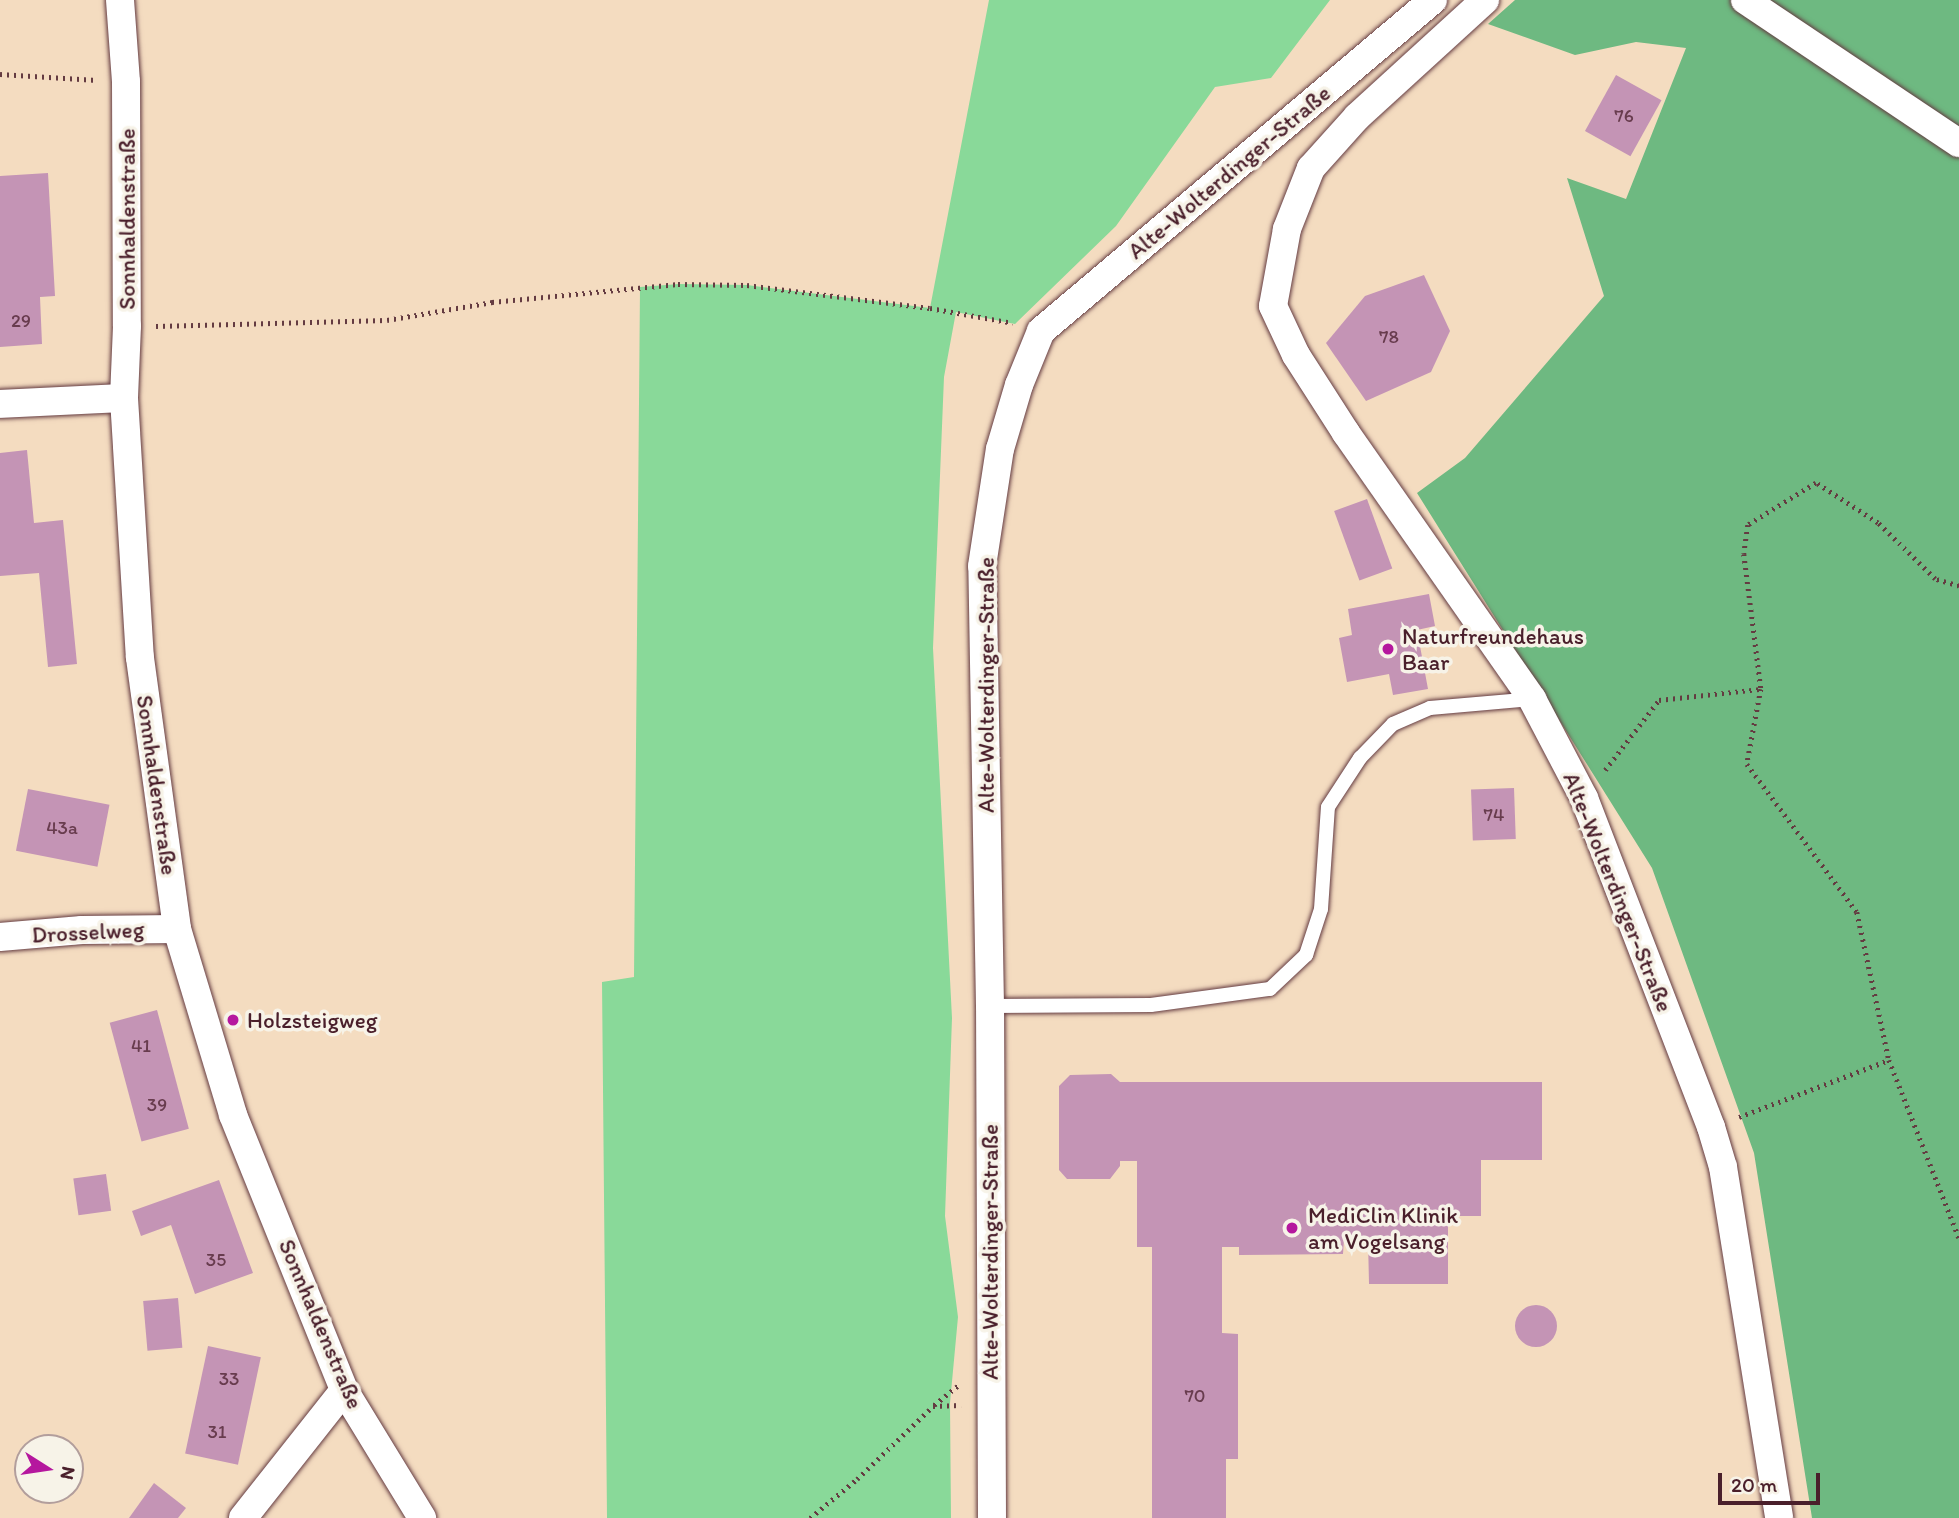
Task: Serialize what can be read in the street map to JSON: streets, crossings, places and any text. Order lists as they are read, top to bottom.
{
  "streets": {
    "street": ["Alte-Wolterdinger-Straße", "Sonnhaldenstraße", "Drosselweg"]
  },
  "crossings": [
    ["Sonnhaldenstraße", "Drosselweg"]
  ],
  "places": ["Naturfreundehaus Baar", "Holzsteigweg", "MediClin Klinik am Vogelsang"],
  "house_numbers": [
    "76",
    "29",
    "78",
    "74",
    "43a",
    "41",
    "39",
    "35",
    "33",
    "70",
    "31"
  ],
  "scale_bar": "20 m",
  "north": "right"
}
